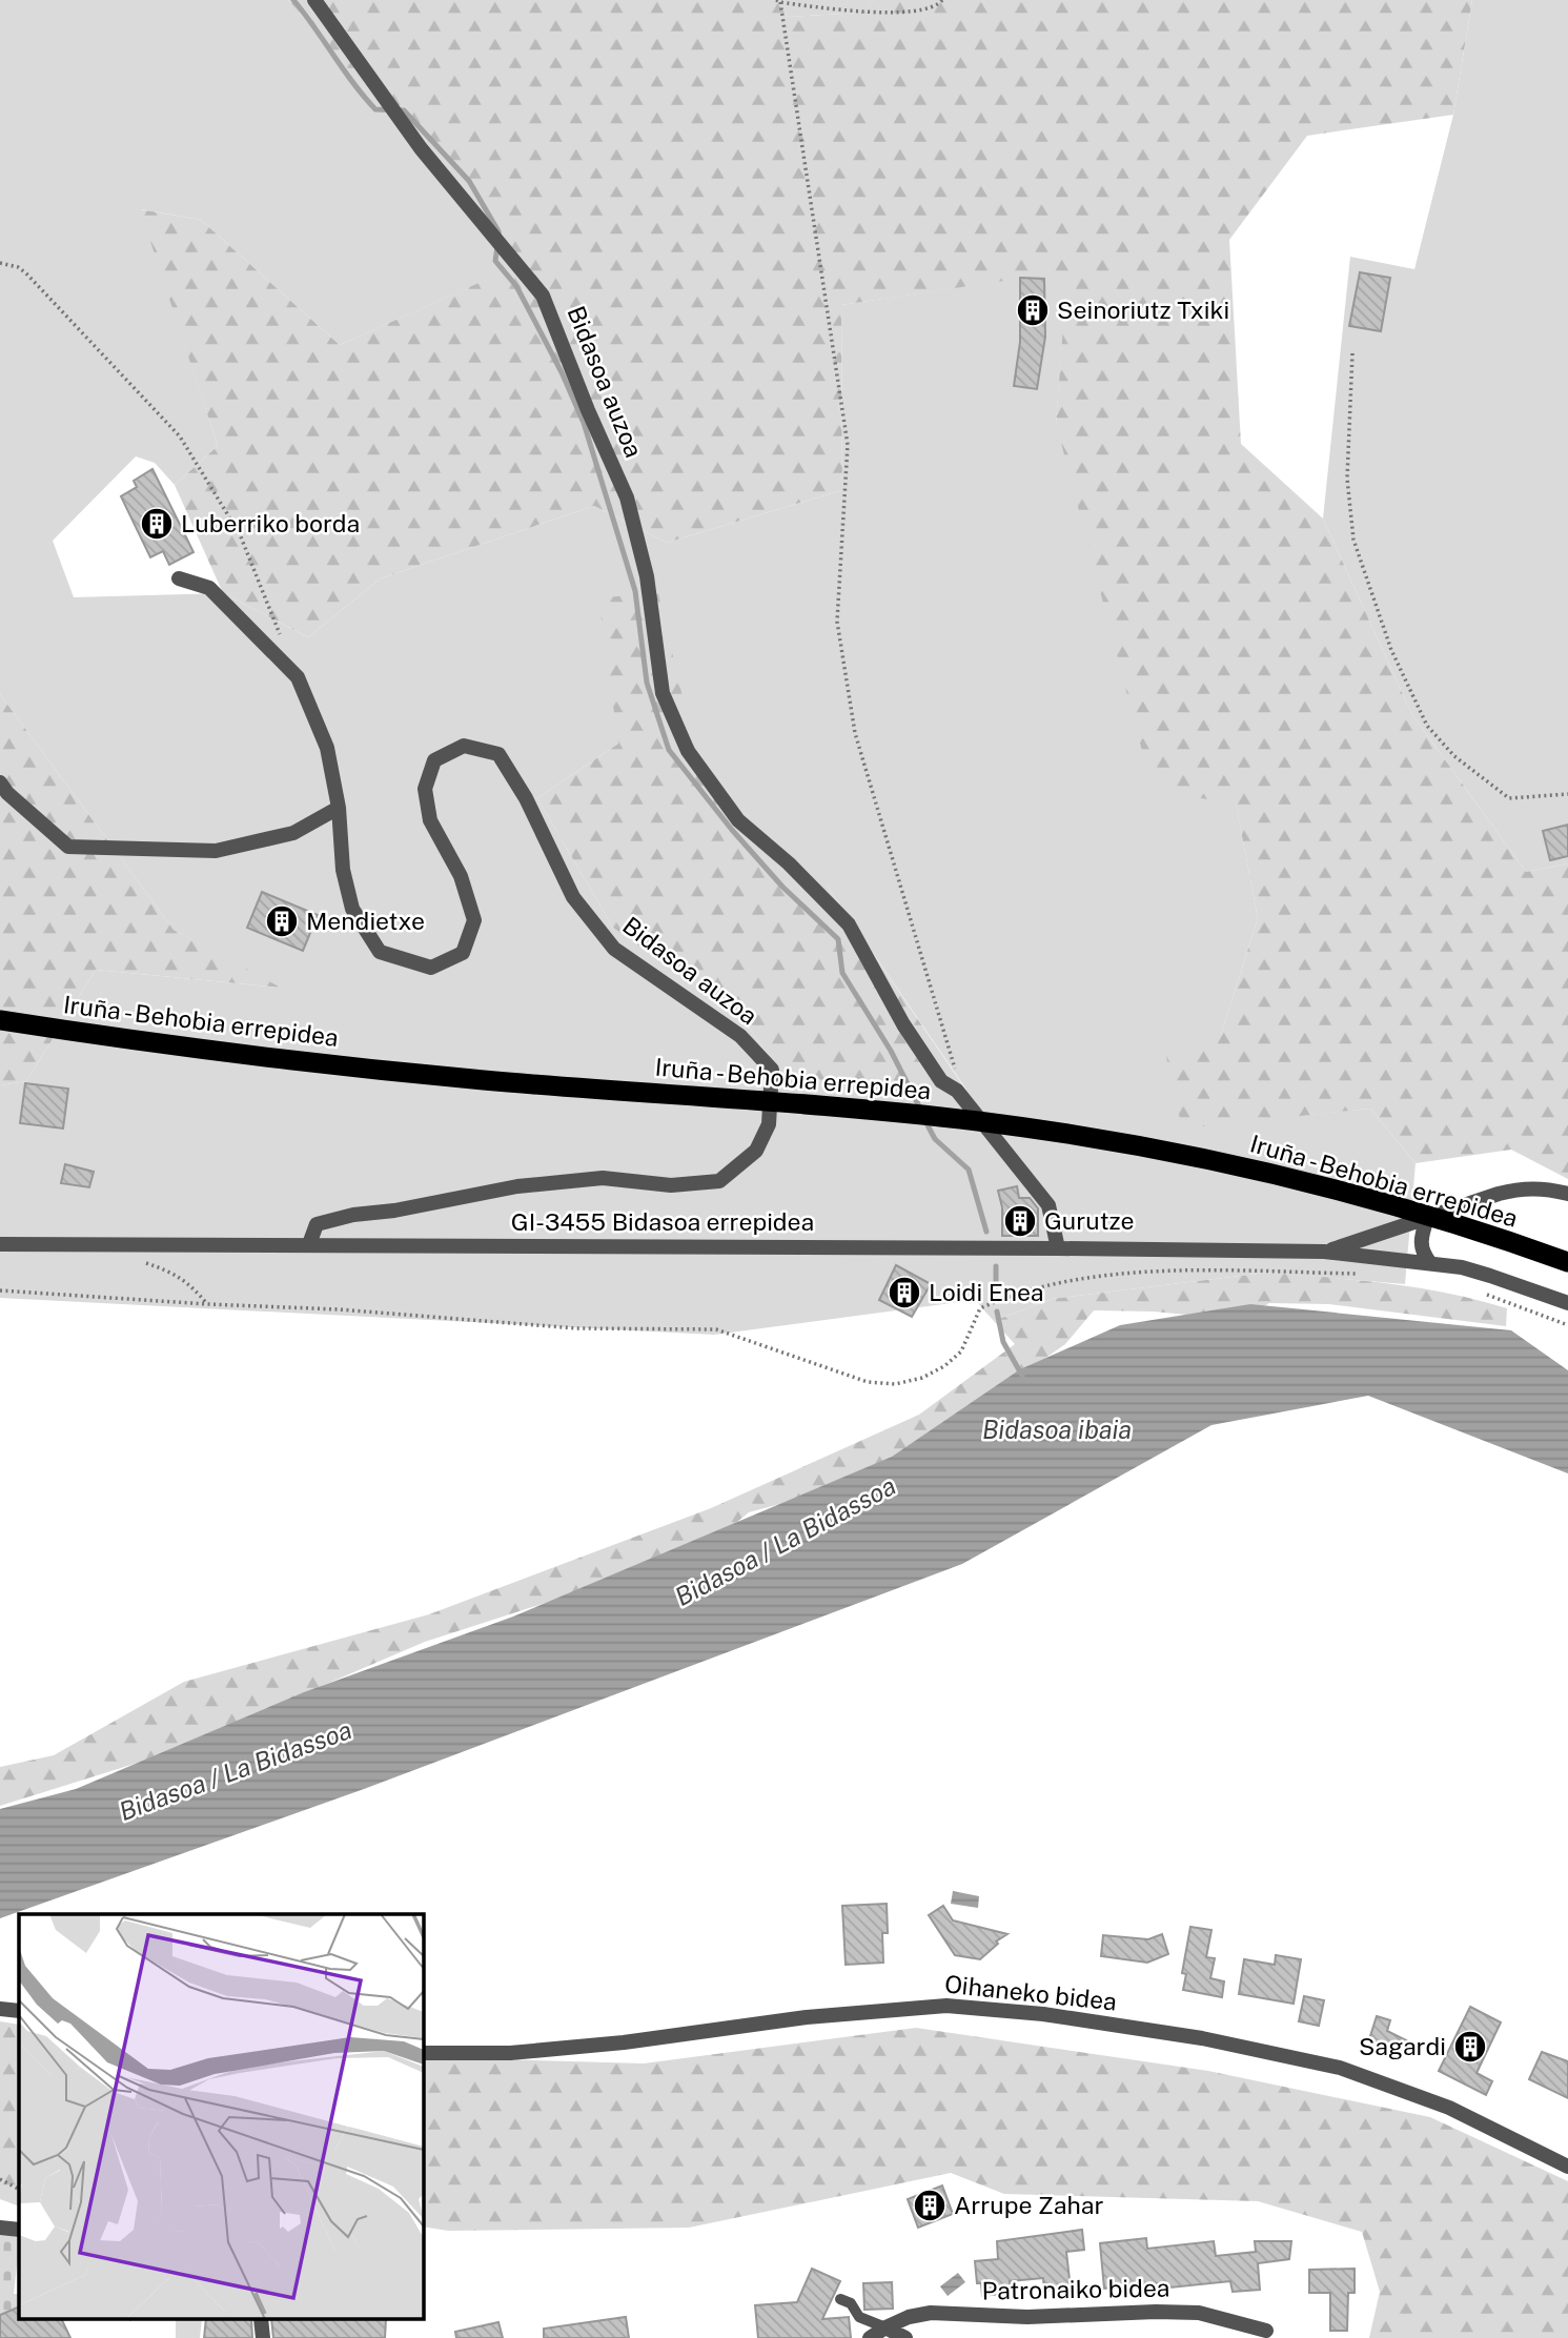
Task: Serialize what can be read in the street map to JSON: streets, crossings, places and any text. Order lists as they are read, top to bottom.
{
  "streets": {
    "highway": ["Iruña - Behobia errepidea"],
    "street": [
      "Bidasoa auzoa",
      "GI-3455 Bidasoa errepidea",
      "Oihaneko bidea",
      "Patronaiko bidea"
    ]
  },
  "crossings": [
    ["Bidasoa auzoa", "GI-3455 Bidasoa errepidea"]
  ],
  "water": ["Bidasoa ibaia", "Bidasoa / La Bidassoa"],
  "places": {
    "building": [
      "Seinoriutz Txiki",
      "Luberriko borda",
      "Mendietxe",
      "Gurutze",
      "Loidi Enea",
      "Sagardi",
      "Arrupe Zahar"
    ]
  }
}
